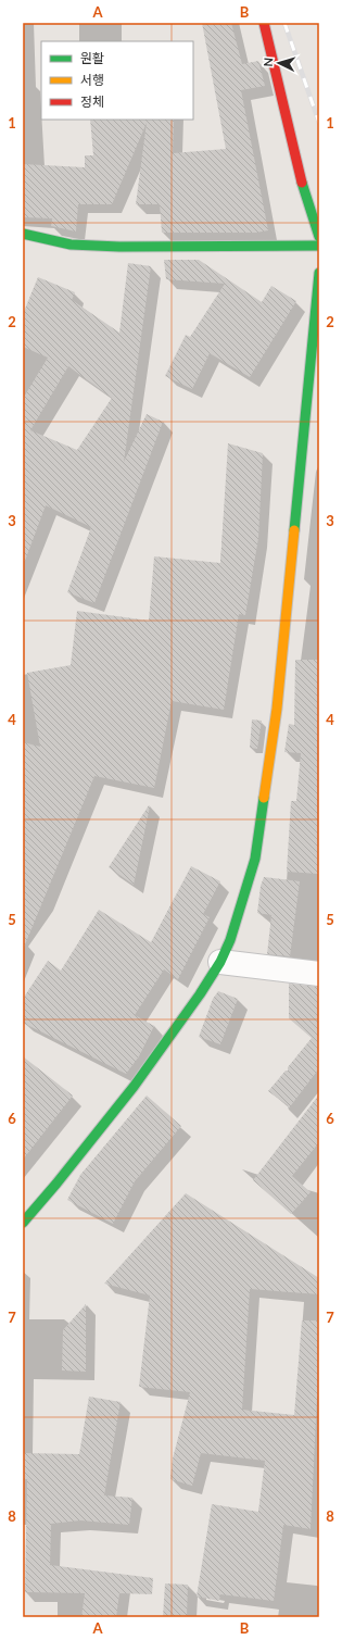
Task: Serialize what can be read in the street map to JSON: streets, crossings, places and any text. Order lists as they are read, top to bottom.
{
  "legend": ["원활", "서행", "정체"],
  "north": "left",
  "grid": {
    "columns": ["A", "B"],
    "rows": [
      "1",
      "2",
      "3",
      "4",
      "5",
      "6",
      "7",
      "8"
    ]
  }
}
